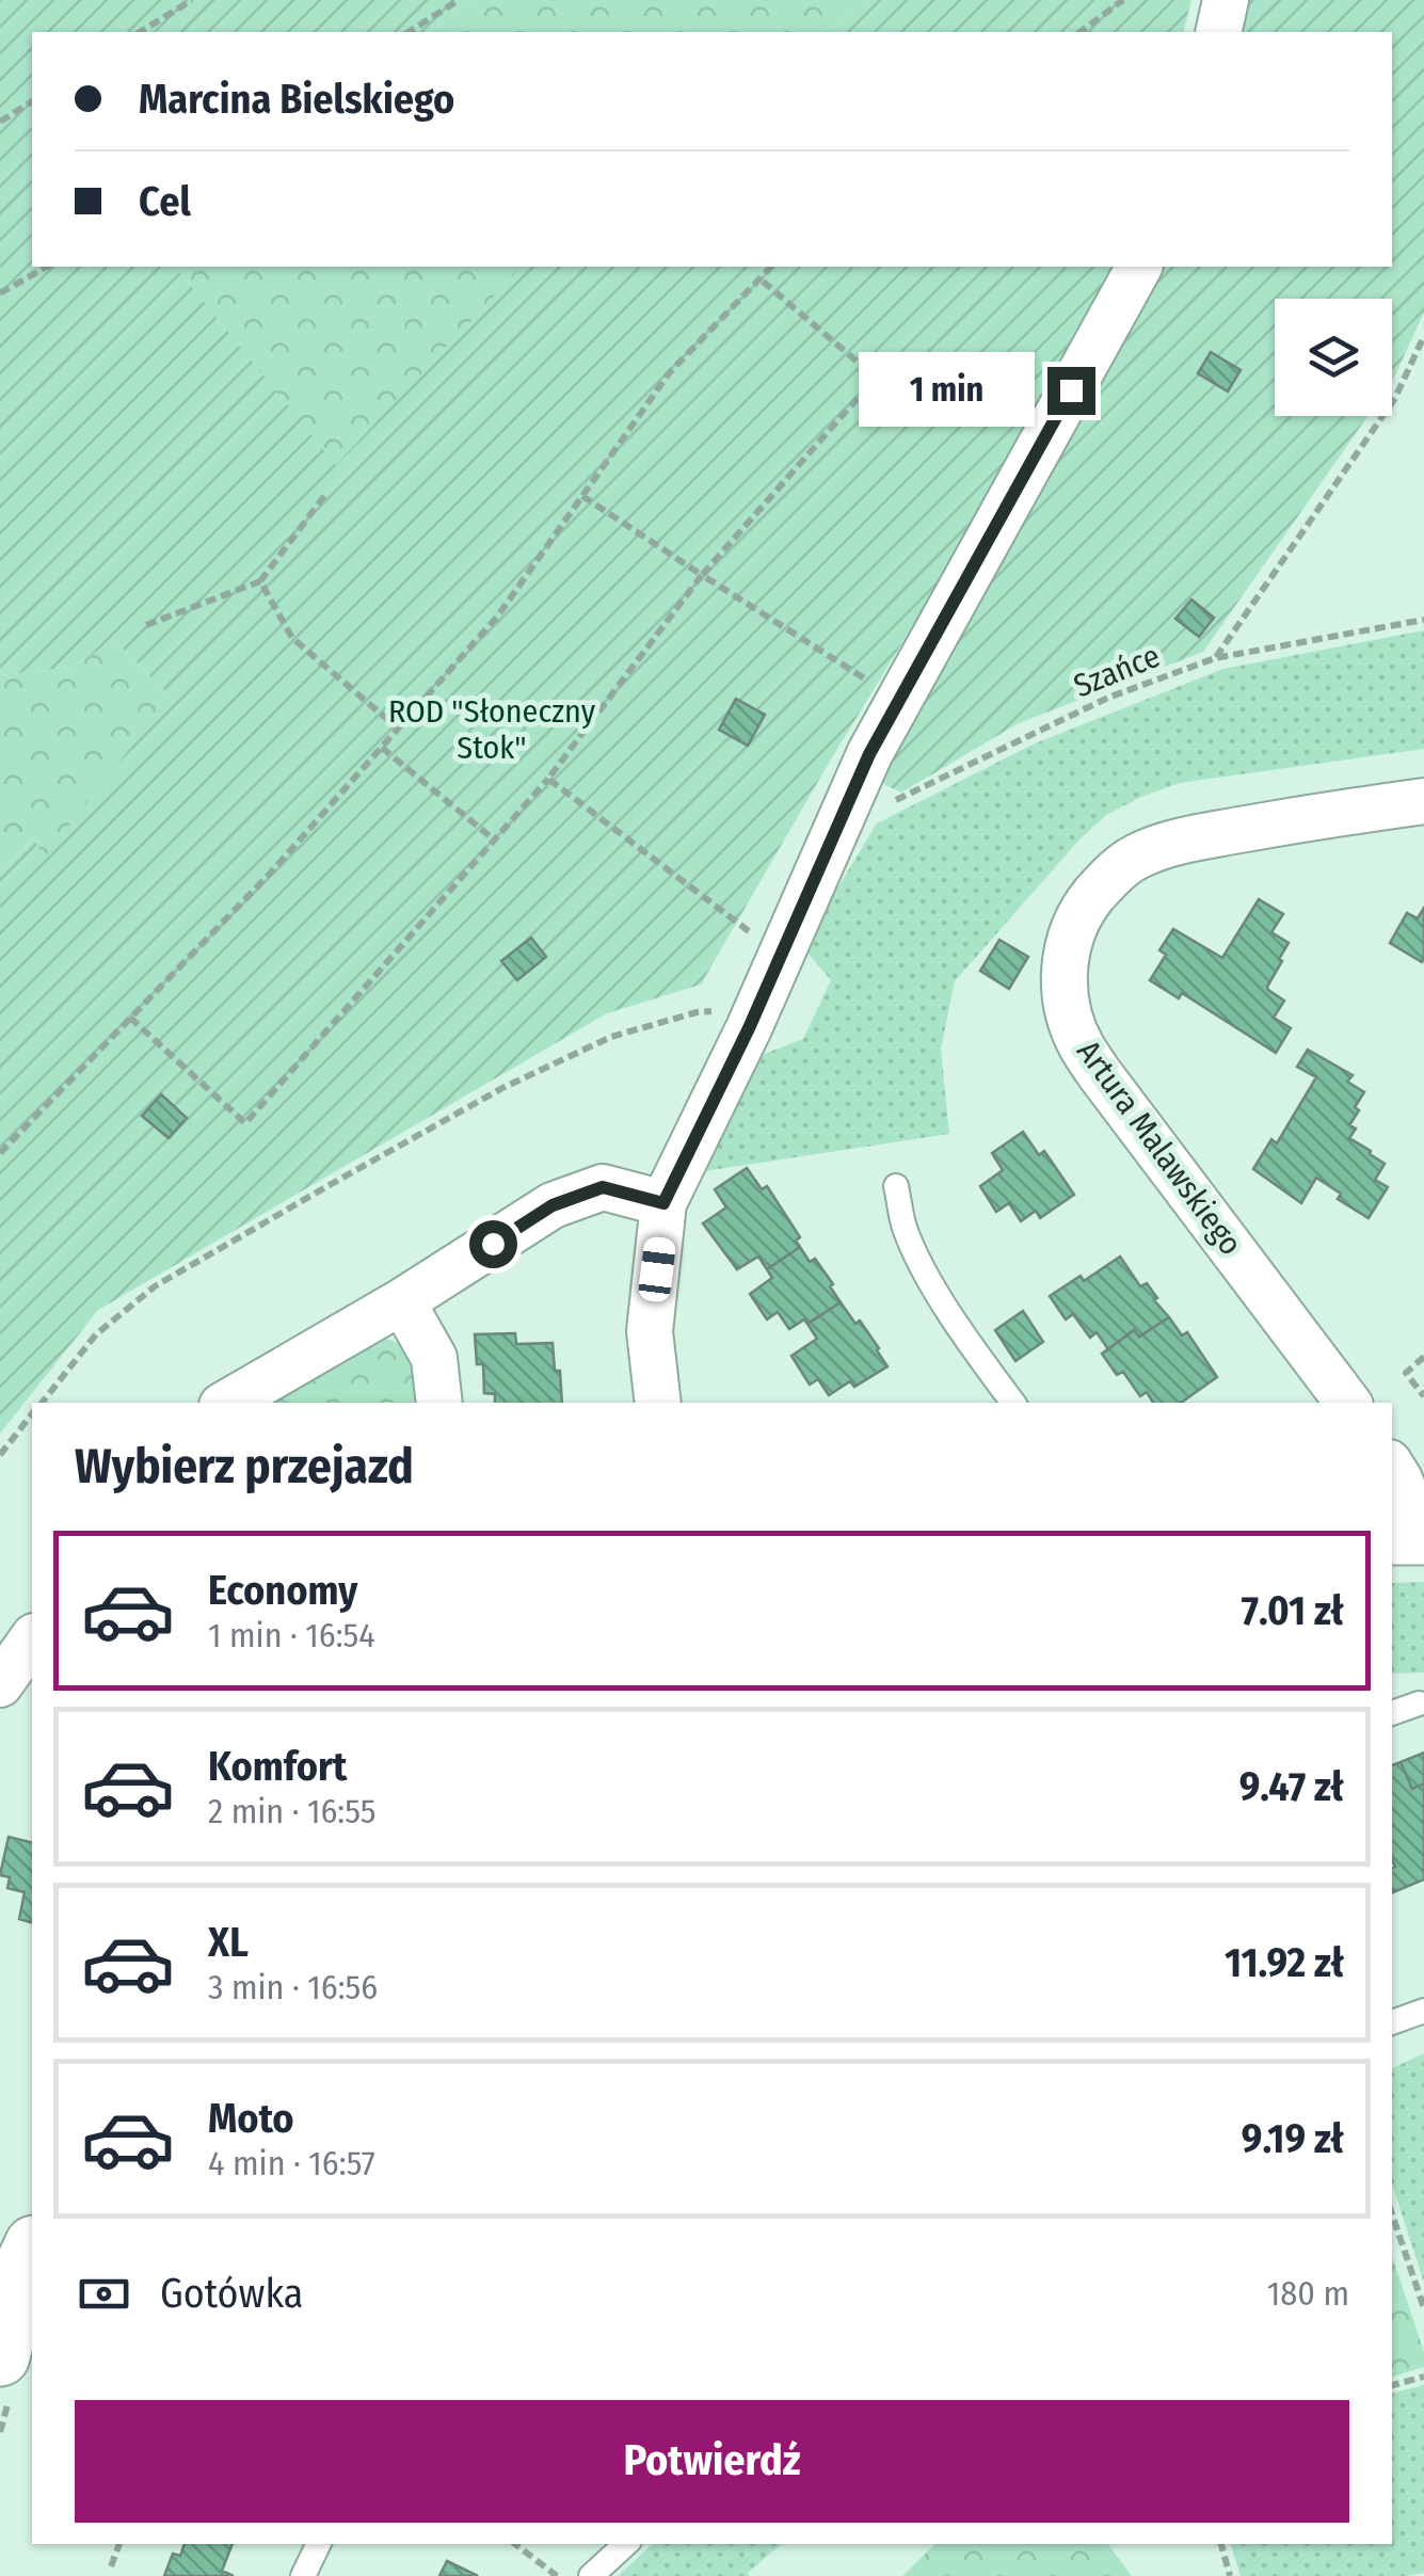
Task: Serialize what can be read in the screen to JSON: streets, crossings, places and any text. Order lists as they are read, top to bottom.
{
  "streets": {
    "street": ["Artura Malawskiego"],
    "path": ["Szańce"]
  },
  "parks": ["ROD \"Słoneczny Stok\""],
  "page": {
    "banner": ["Marcina Bielskiego", "Cel"],
    "bubble": "1 min",
    "heading": "Wybierz przejazd",
    "list": [
      {
        "name": "Economy",
        "note": "1 min · 16:54",
        "value": "7.01 zł"
      },
      {
        "name": "Komfort",
        "note": "2 min · 16:55",
        "value": "9.47 zł"
      },
      {
        "name": "XL",
        "note": "3 min · 16:56",
        "value": "11.92 zł"
      },
      {
        "name": "Moto",
        "note": "4 min · 16:57",
        "value": "9.19 zł"
      }
    ],
    "pay": ["Gotówka", "180 m"],
    "buttons": "Potwierdź"
  }
}
